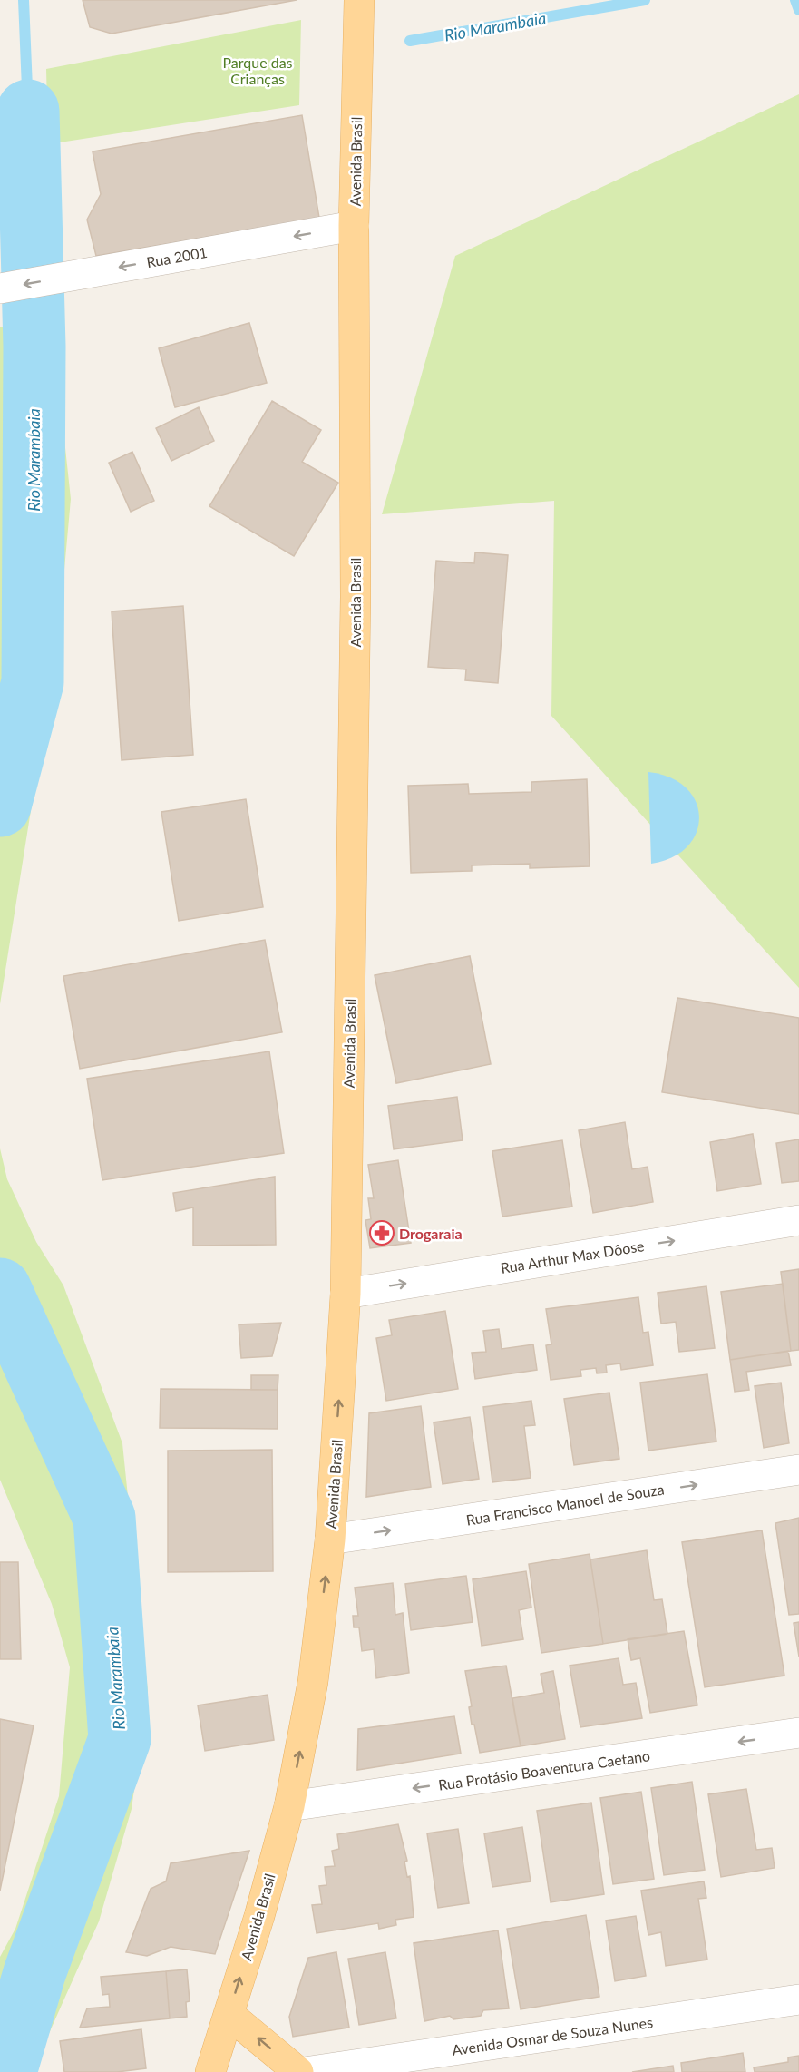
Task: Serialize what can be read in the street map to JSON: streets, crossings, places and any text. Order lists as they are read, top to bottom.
{
  "streets": {
    "main road": ["Avenida Brasil"],
    "street": [
      "Rua 2001",
      "Rua Arthur Max Dôose",
      "Rua Francisco Manoel de Souza",
      "Rua Protásio Boaventura Caetano",
      "Avenida Osmar de Souza Nunes"
    ]
  },
  "crossings": [
    ["Avenida Brasil", "Rua 2001"],
    ["Avenida Brasil", "Rua Arthur Max Dôose"],
    ["Avenida Brasil", "Rua Francisco Manoel de Souza"],
    ["Avenida Brasil", "Rua Protásio Boaventura Caetano"]
  ],
  "one_way": [
    "Rua 2001",
    "Rua Arthur Max Dôose",
    "Rua Francisco Manoel de Souza",
    "Rua Protásio Boaventura Caetano"
  ],
  "water": ["Rio Marambaia"],
  "parks": ["Parque das Crianças"],
  "places": {
    "pharmacy": ["Drogaraia"]
  }
}
